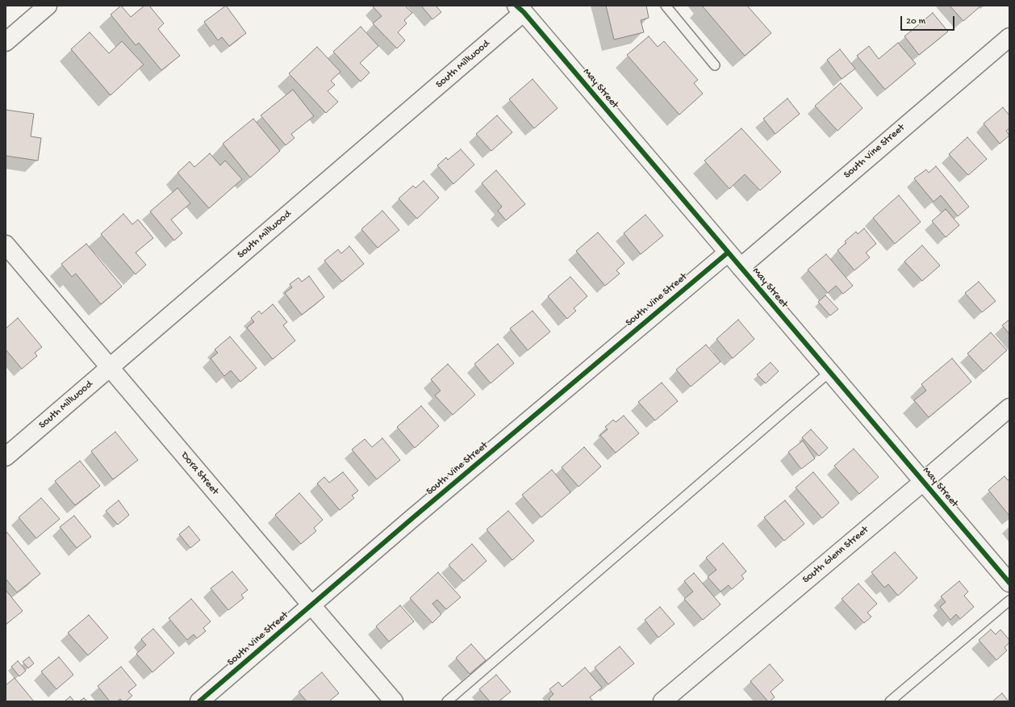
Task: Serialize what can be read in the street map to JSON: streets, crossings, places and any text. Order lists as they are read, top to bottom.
{
  "streets": {
    "street": [
      "South Millwood",
      "May Street",
      "South Vine Street",
      "Dora Street",
      "South Glenn Street"
    ]
  },
  "crossings": [
    ["South Millwood", "May Street"],
    ["South Millwood", "Dora Street"],
    ["May Street", "South Vine Street"],
    ["May Street", "South Glenn Street"],
    ["South Vine Street", "Dora Street"]
  ],
  "scale_bar": "20 m"
}
